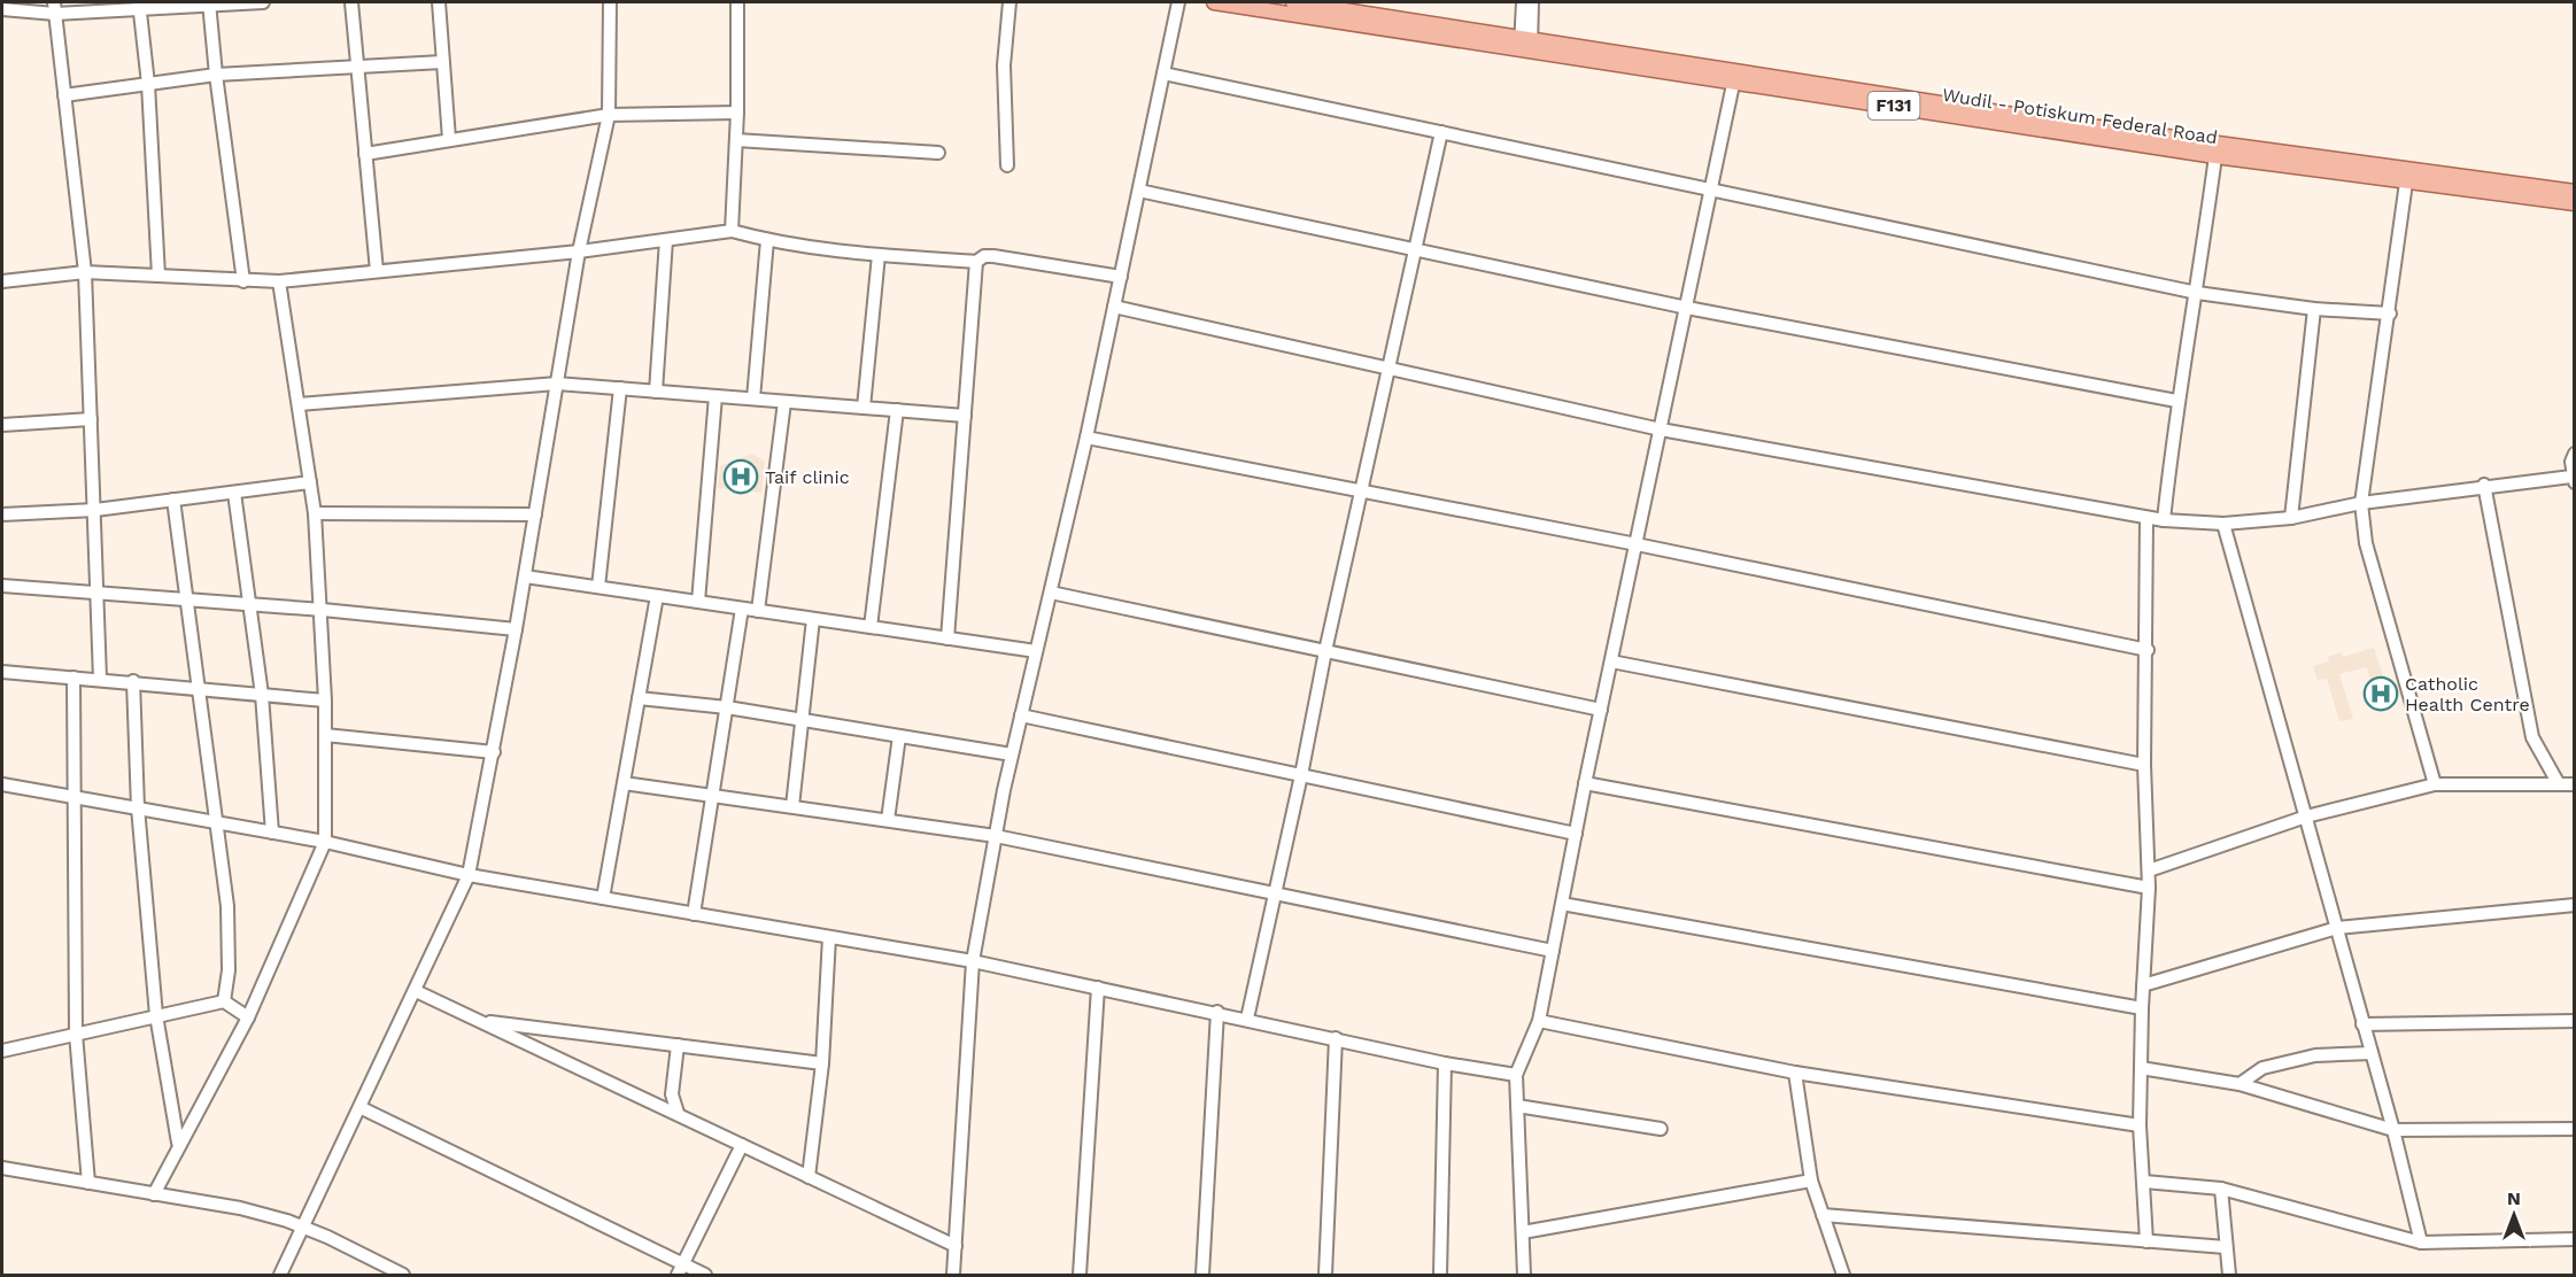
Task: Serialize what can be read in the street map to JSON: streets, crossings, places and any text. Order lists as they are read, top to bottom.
{
  "streets": {
    "main road": ["F131", "Wudil - Potiskum Federal Road"]
  },
  "places": {
    "hospital": ["Taif clinic", "Catholic Health Centre"]
  },
  "north": "top"
}
